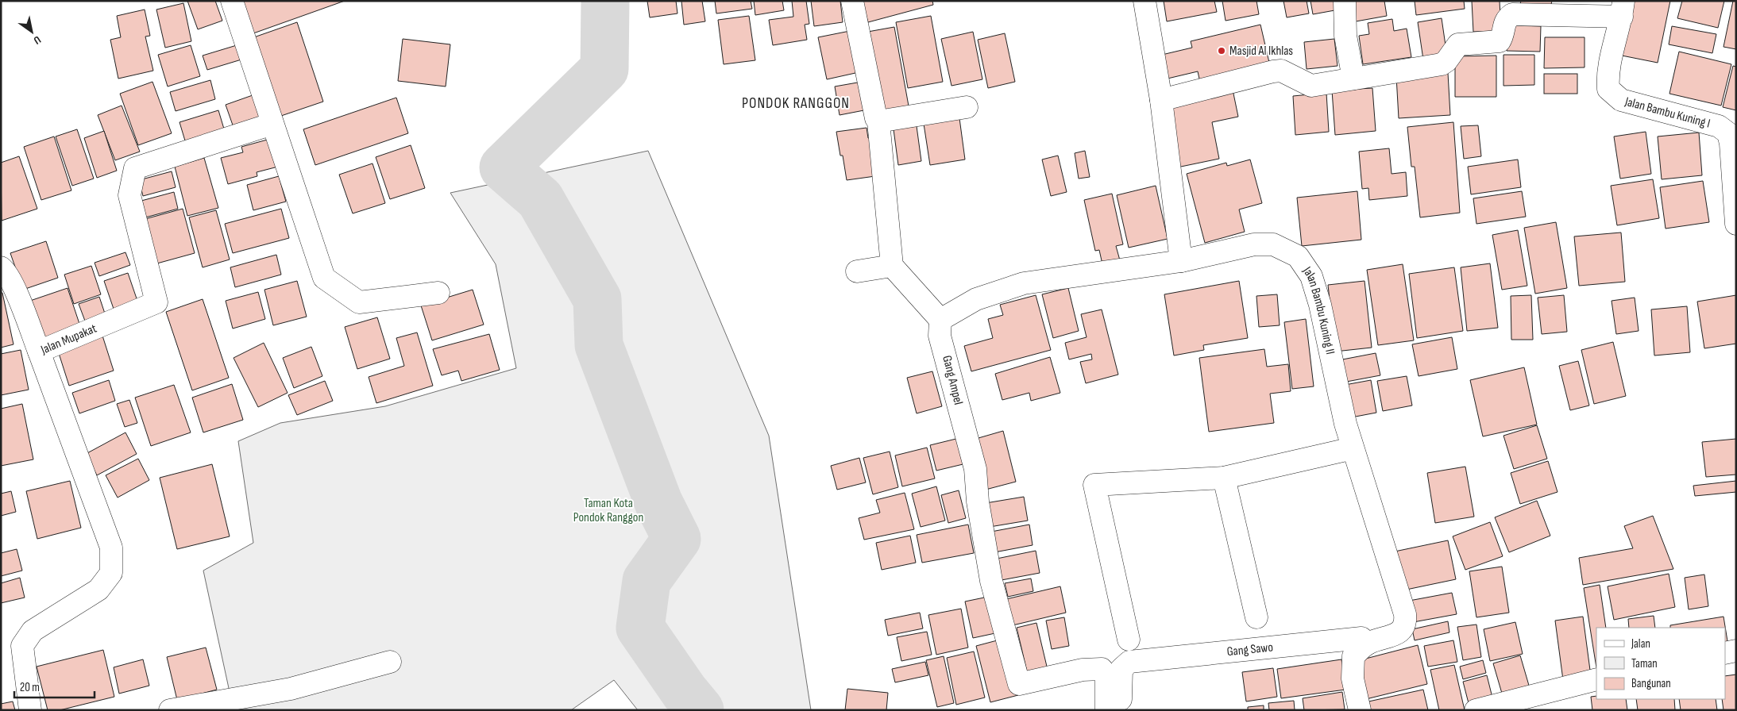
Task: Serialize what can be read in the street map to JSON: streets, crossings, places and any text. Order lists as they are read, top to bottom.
{
  "streets": {
    "street": [
      "Jalan Bambu Kuning I",
      "Jalan Bambu Kuning II",
      "Jalan Mupakat",
      "Gang Ampel",
      "Gang Sawo"
    ]
  },
  "crossings": [
    ["Jalan Bambu Kuning II", "Gang Sawo"]
  ],
  "districts": ["PONDOK RANGGON"],
  "parks": ["Taman Kota Pondok Ranggon"],
  "places": ["Masjid Al Ikhlas"],
  "legend": ["Jalan", "Taman", "Bangunan"],
  "scale_bar": "20 m",
  "north": "bottom right"
}
